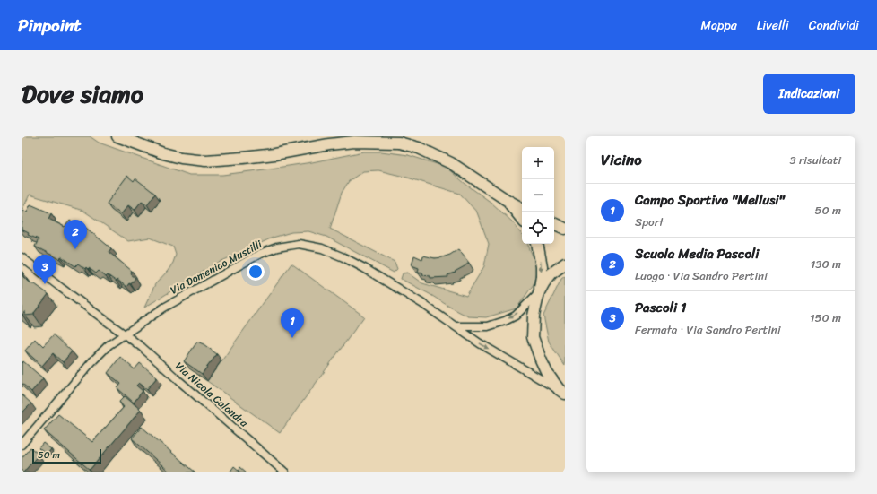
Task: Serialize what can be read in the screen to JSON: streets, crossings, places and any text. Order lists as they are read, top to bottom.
{
  "streets": {
    "street": ["Via Domenico Mustilli", "Via Nicola Calandra"]
  },
  "crossings": [
    ["Via Domenico Mustilli", "Via Nicola Calandra"]
  ],
  "scale_bar": "50 m",
  "page": {
    "header": "Pinpoint",
    "nav": ["Mappa", "Livelli", "Condividi"],
    "title": "Dove siamo",
    "buttons": "Indicazioni",
    "heading": ["Vicino", "3 risultati"],
    "map_buttons": ["+", "−"],
    "list": [
      {
        "mark": "1",
        "name": "Campo Sportivo \"Mellusi\"",
        "note": "Sport",
        "value": "50 m"
      },
      {
        "mark": "2",
        "name": "Scuola Media Pascoli",
        "note": "Luogo · Via Sandro Pertini",
        "value": "130 m"
      },
      {
        "mark": "3",
        "name": "Pascoli 1",
        "note": "Fermata · Via Sandro Pertini",
        "value": "150 m"
      }
    ],
    "pins": ["2", "3", "1"],
    "scale": "50 m"
  }
}
